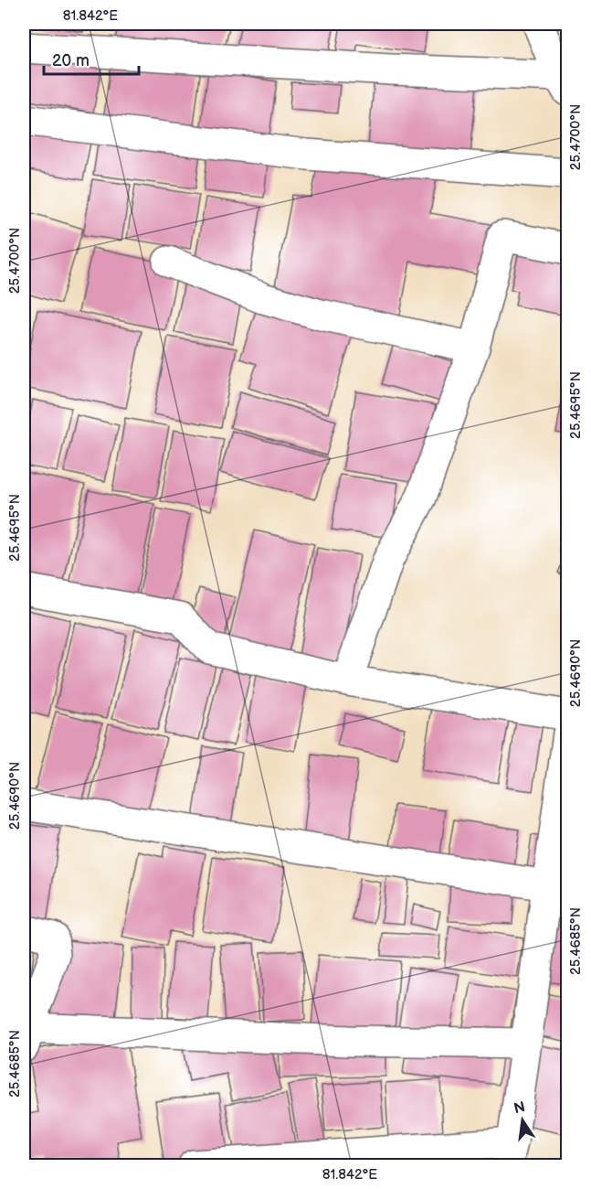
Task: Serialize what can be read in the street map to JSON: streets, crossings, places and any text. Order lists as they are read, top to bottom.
{
  "scale_bar": "20 m",
  "north": "top",
  "coordinates": [
    "81.842°E",
    "25.4700°N",
    "25.4695°N",
    "25.4690°N",
    "25.4685°N"
  ]
}
